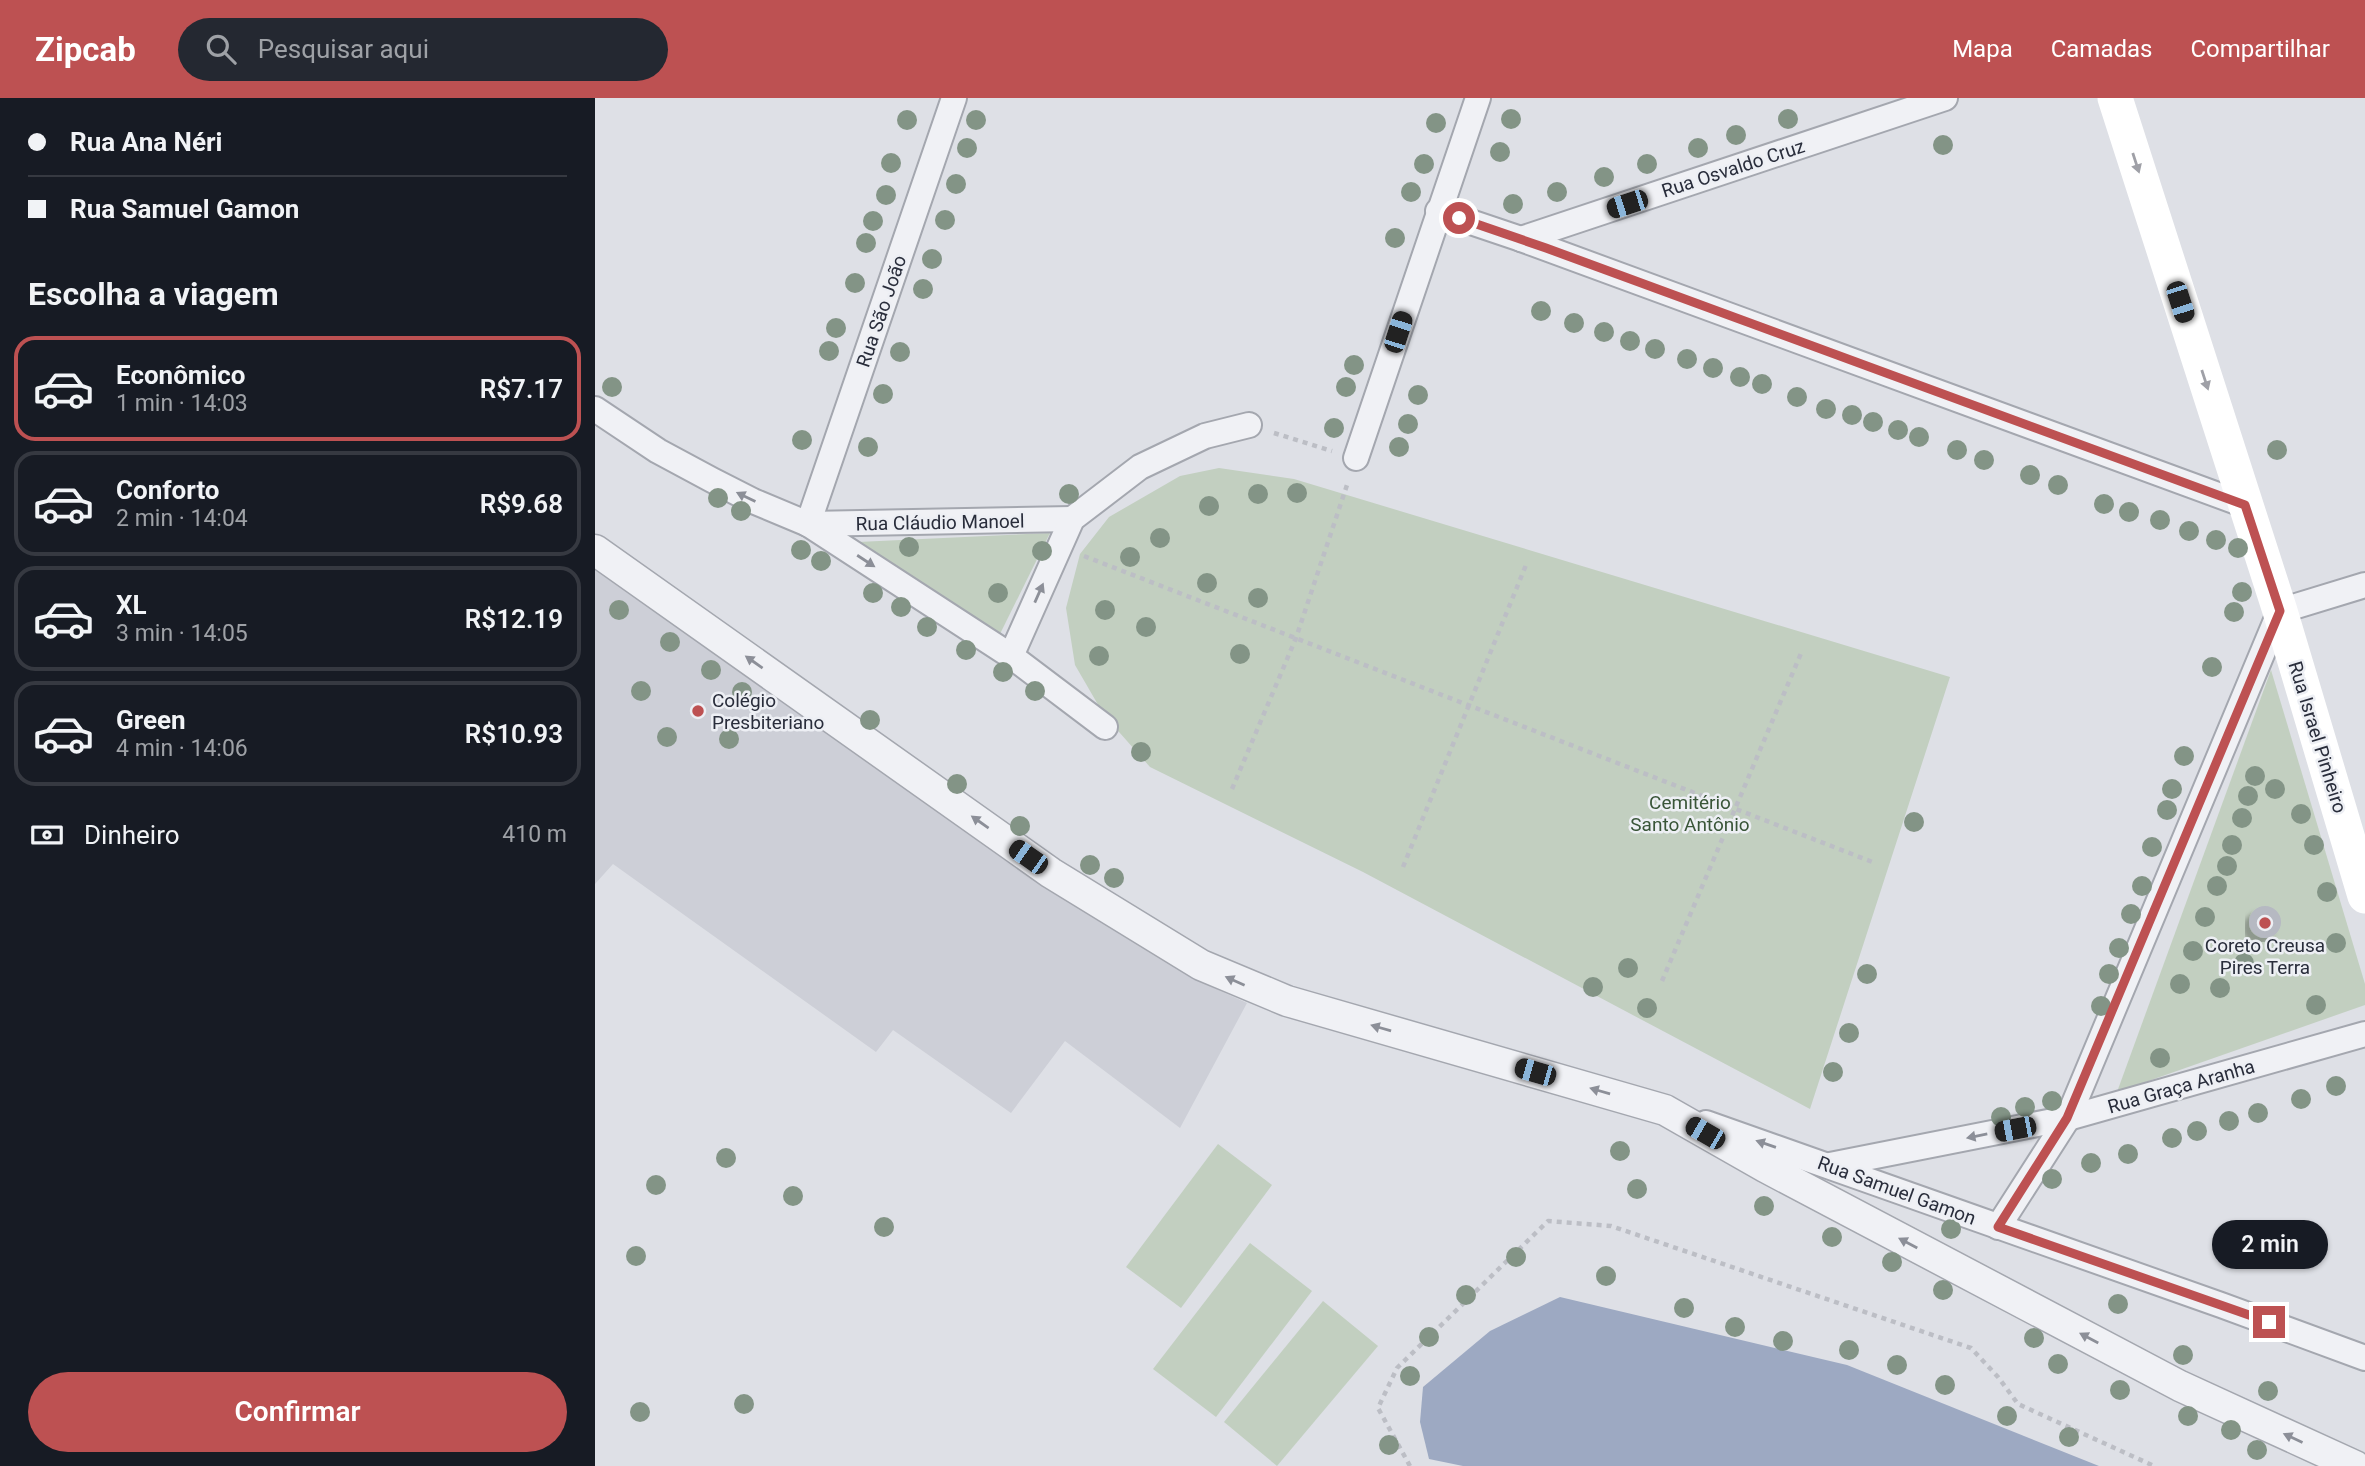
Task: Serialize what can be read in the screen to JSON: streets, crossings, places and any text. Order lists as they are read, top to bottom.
{
  "streets": {
    "main road": ["Rua Israel Pinheiro"],
    "street": [
      "Rua Osvaldo Cruz",
      "Rua São João",
      "Rua Cláudio Manoel",
      "Rua Graça Aranha",
      "Rua Samuel Gamon"
    ]
  },
  "crossings": [
    ["Rua São João", "Rua Cláudio Manoel"],
    ["Rua Graça Aranha", "Rua Samuel Gamon"]
  ],
  "one_way": ["Rua Israel Pinheiro", "Rua Graça Aranha"],
  "parks": ["Cemitério Santo Antônio"],
  "places": ["Colégio Presbiteriano", "Coreto Creusa Pires Terra"],
  "page": {
    "header": "Zipcab",
    "search": "Pesquisar aqui",
    "nav": ["Mapa", "Camadas", "Compartilhar"],
    "banner": ["Rua Ana Néri", "Rua Samuel Gamon"],
    "heading": "Escolha a viagem",
    "list": [
      {
        "name": "Econômico",
        "note": "1 min · 14:03",
        "value": "R$7.17"
      },
      {
        "name": "Conforto",
        "note": "2 min · 14:04",
        "value": "R$9.68"
      },
      {
        "name": "XL",
        "note": "3 min · 14:05",
        "value": "R$12.19"
      },
      {
        "name": "Green",
        "note": "4 min · 14:06",
        "value": "R$10.93"
      }
    ],
    "pay": ["Dinheiro", "410 m"],
    "bubble": "2 min",
    "buttons": "Confirmar"
  }
}
